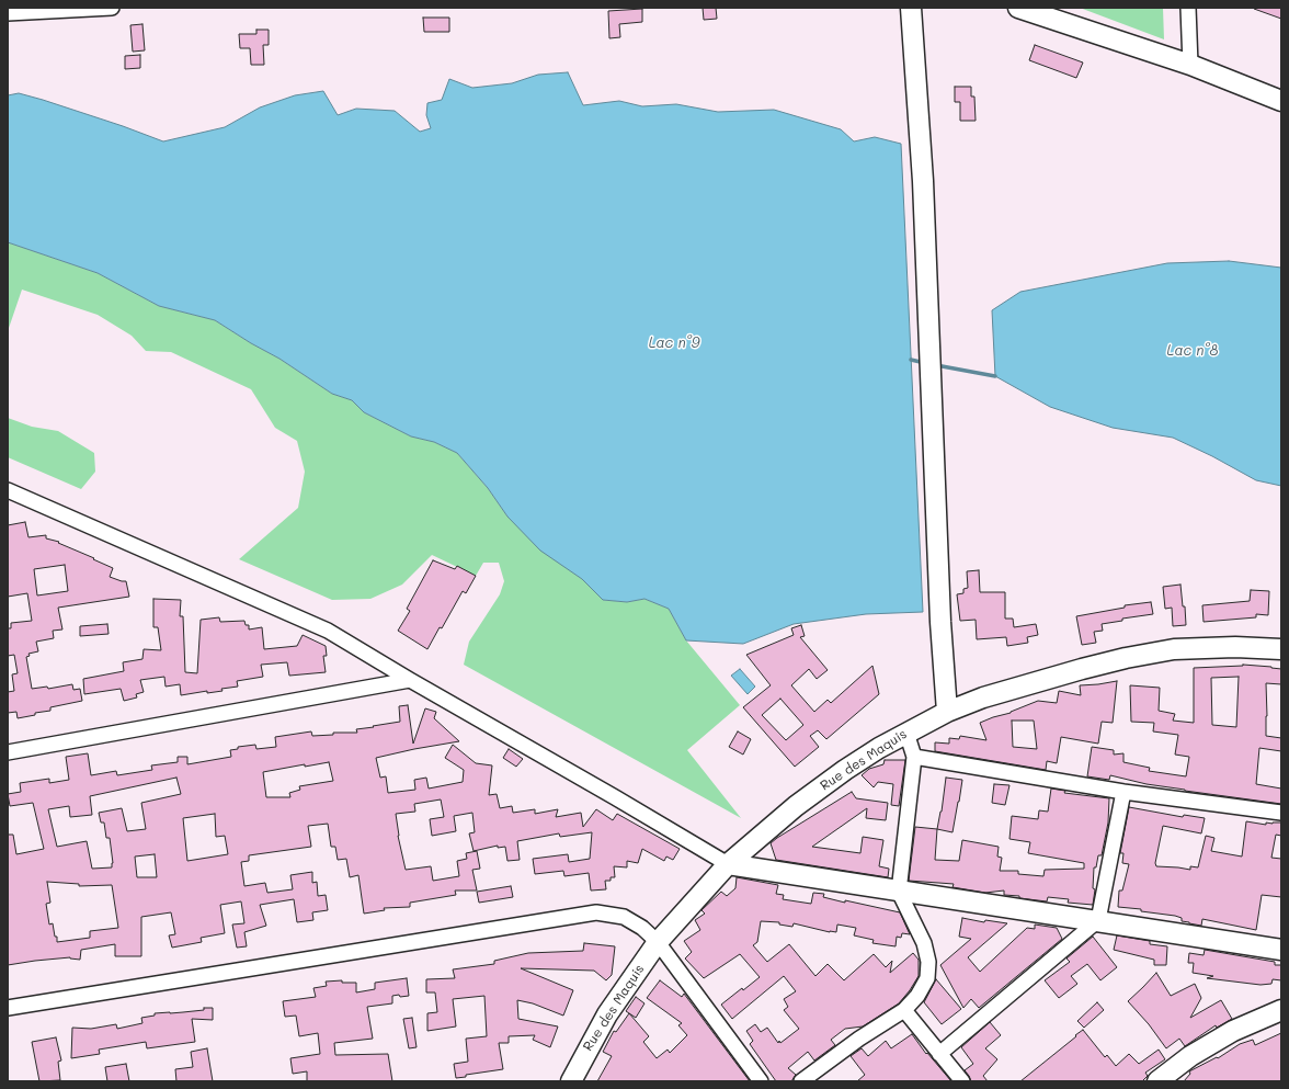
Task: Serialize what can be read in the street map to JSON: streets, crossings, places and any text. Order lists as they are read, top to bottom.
{
  "streets": {
    "street": ["Rue des Maquis"]
  },
  "water": ["Lac n°9", "Lac n°8"]
}
